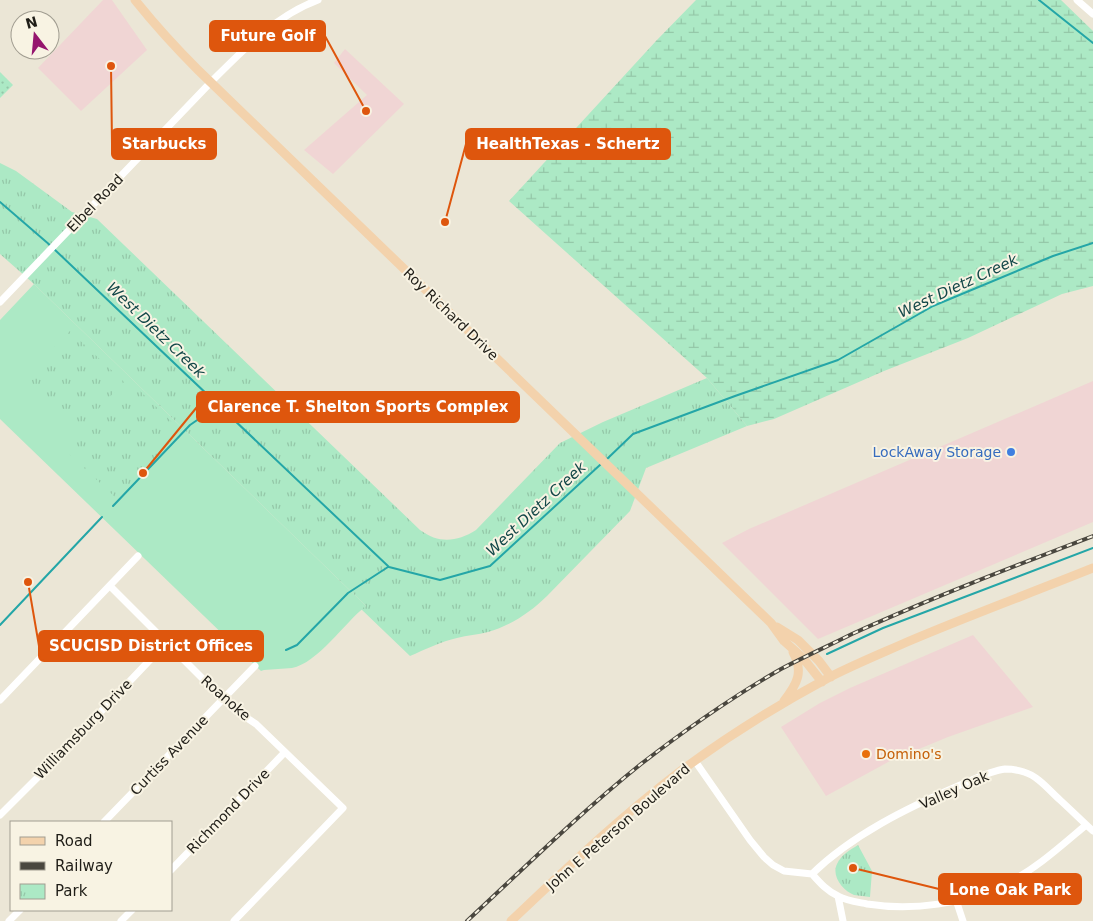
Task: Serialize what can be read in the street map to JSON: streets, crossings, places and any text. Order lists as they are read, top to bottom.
{
  "streets": {
    "main road": ["Roy Richard Drive", "John E Peterson Boulevard"],
    "street": [
      "Elbel Road",
      "Roanoke",
      "Williamsburg Drive",
      "Curtiss Avenue",
      "Valley Oak",
      "Richmond Drive"
    ]
  },
  "crossings": [
    ["Elbel Road", "Roy Richard Drive"],
    ["Roy Richard Drive", "John E Peterson Boulevard"],
    ["Roanoke", "Williamsburg Drive"],
    ["Roanoke", "Curtiss Avenue"],
    ["Roanoke", "Richmond Drive"]
  ],
  "water": ["West Dietz Creek"],
  "places": [
    "Starbucks",
    "Future Golf",
    "HealthTexas - Schertz",
    "LockAway Storage",
    "Clarence T. Shelton Sports Complex",
    "SCUCISD District Offices",
    "Domino's",
    "Lone Oak Park"
  ],
  "legend": ["Road", "Railway", "Park"],
  "north": "top"
}
